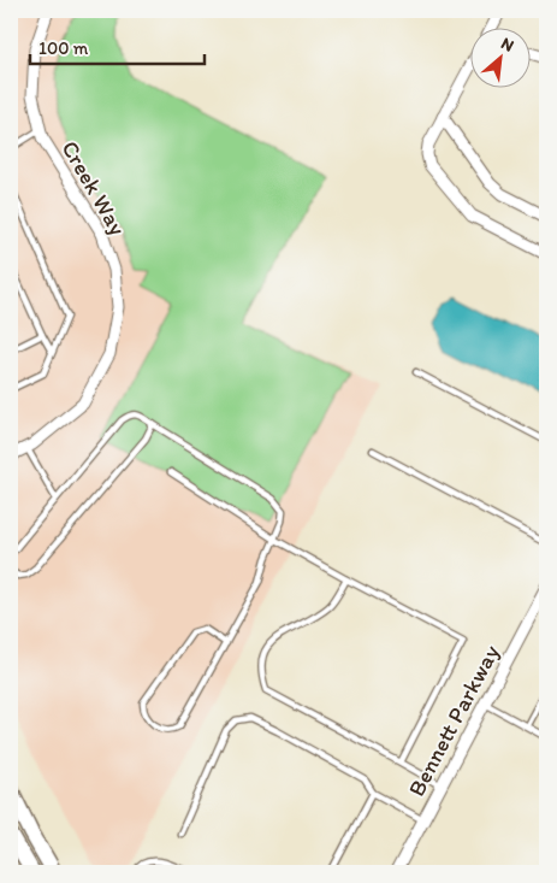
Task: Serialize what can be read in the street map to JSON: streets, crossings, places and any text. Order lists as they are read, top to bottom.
{
  "streets": {
    "street": ["Creek Way", "Bennett Parkway"]
  },
  "scale_bar": "100 m",
  "north": "top right"
}
